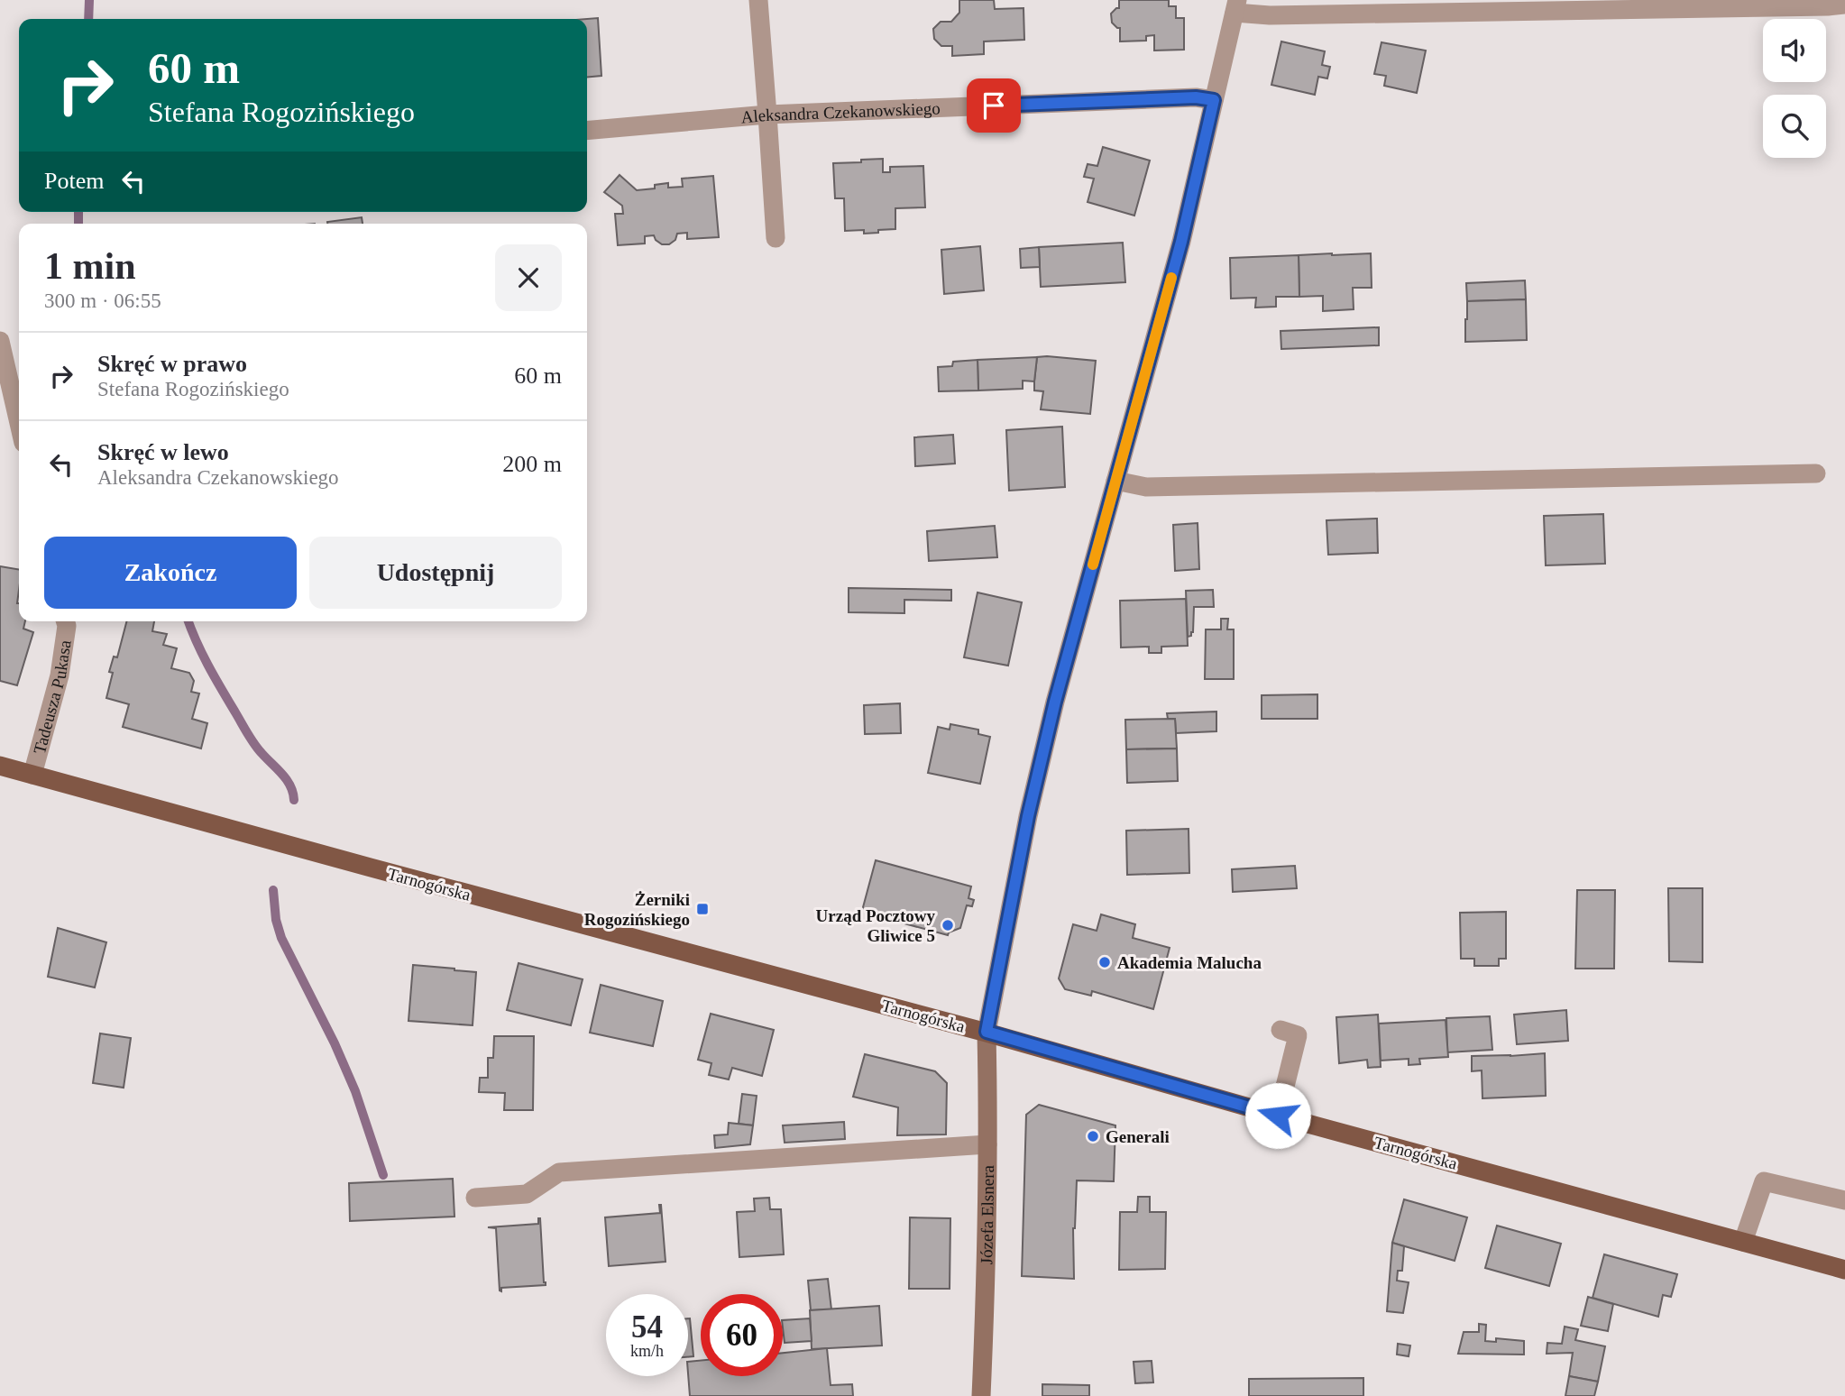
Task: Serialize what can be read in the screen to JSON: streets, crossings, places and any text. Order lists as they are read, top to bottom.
{
  "streets": {
    "main road": ["Tarnogórska"],
    "street": ["Aleksandra Czekanowskiego", "Tadeusza Pukasa", "Józefa Elsnera"]
  },
  "crossings": [
    ["Tadeusza Pukasa", "Tarnogórska"],
    ["Tarnogórska", "Józefa Elsnera"]
  ],
  "places": {
    "transit": ["Żerniki Rogozińskiego"],
    "other": ["Urząd Pocztowy Gliwice 5", "Akademia Malucha", "Generali"]
  },
  "page": {
    "turn": ["60 m", "Stefana Rogozińskiego"],
    "then": "Potem",
    "heading": ["1 min", "300 m · 06:55"],
    "list": [
      {
        "name": "Skręć w prawo",
        "note": "Stefana Rogozińskiego",
        "value": "60 m"
      },
      {
        "name": "Skręć w lewo",
        "note": "Aleksandra Czekanowskiego",
        "value": "200 m"
      }
    ],
    "buttons": ["Zakończ", "Udostępnij"],
    "speed": "54 km/h",
    "limit": "60"
  }
}
